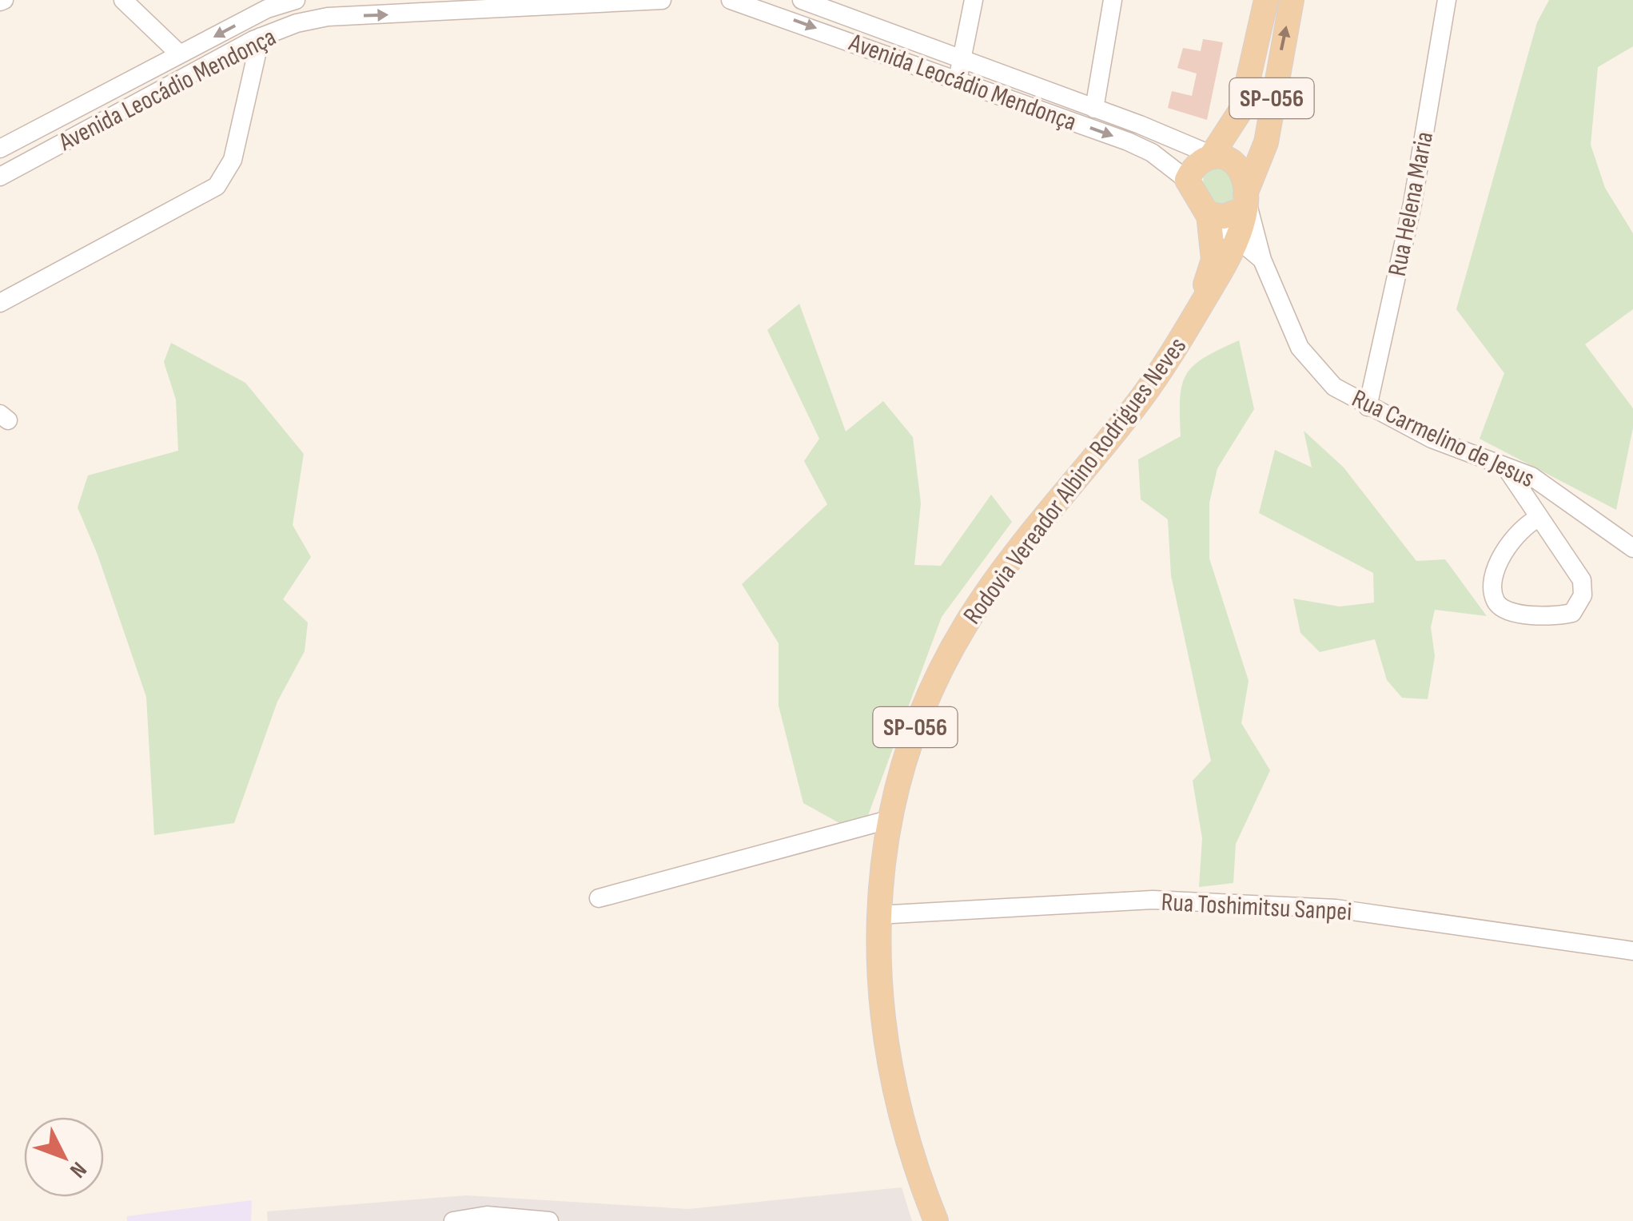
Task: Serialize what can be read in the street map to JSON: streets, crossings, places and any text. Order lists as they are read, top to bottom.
{
  "streets": {
    "main road": ["SP-056", "Rodovia Vereador Albino Rodrigues Neves"],
    "street": [
      "Avenida Leocádio Mendonça",
      "Rua Helena Maria",
      "Rua Carmelino de Jesus",
      "Rua Toshimitsu Sanpei"
    ]
  },
  "crossings": [
    ["Avenida Leocádio Mendonça", "Rua Carmelino de Jesus"],
    ["Avenida Leocádio Mendonça", "Rodovia Vereador Albino Rodrigues Neves"],
    ["Rua Helena Maria", "Rua Carmelino de Jesus"],
    ["Rua Carmelino de Jesus", "Rodovia Vereador Albino Rodrigues Neves"],
    ["Rodovia Vereador Albino Rodrigues Neves", "Rua Toshimitsu Sanpei"]
  ],
  "north": "bottom right"
}
